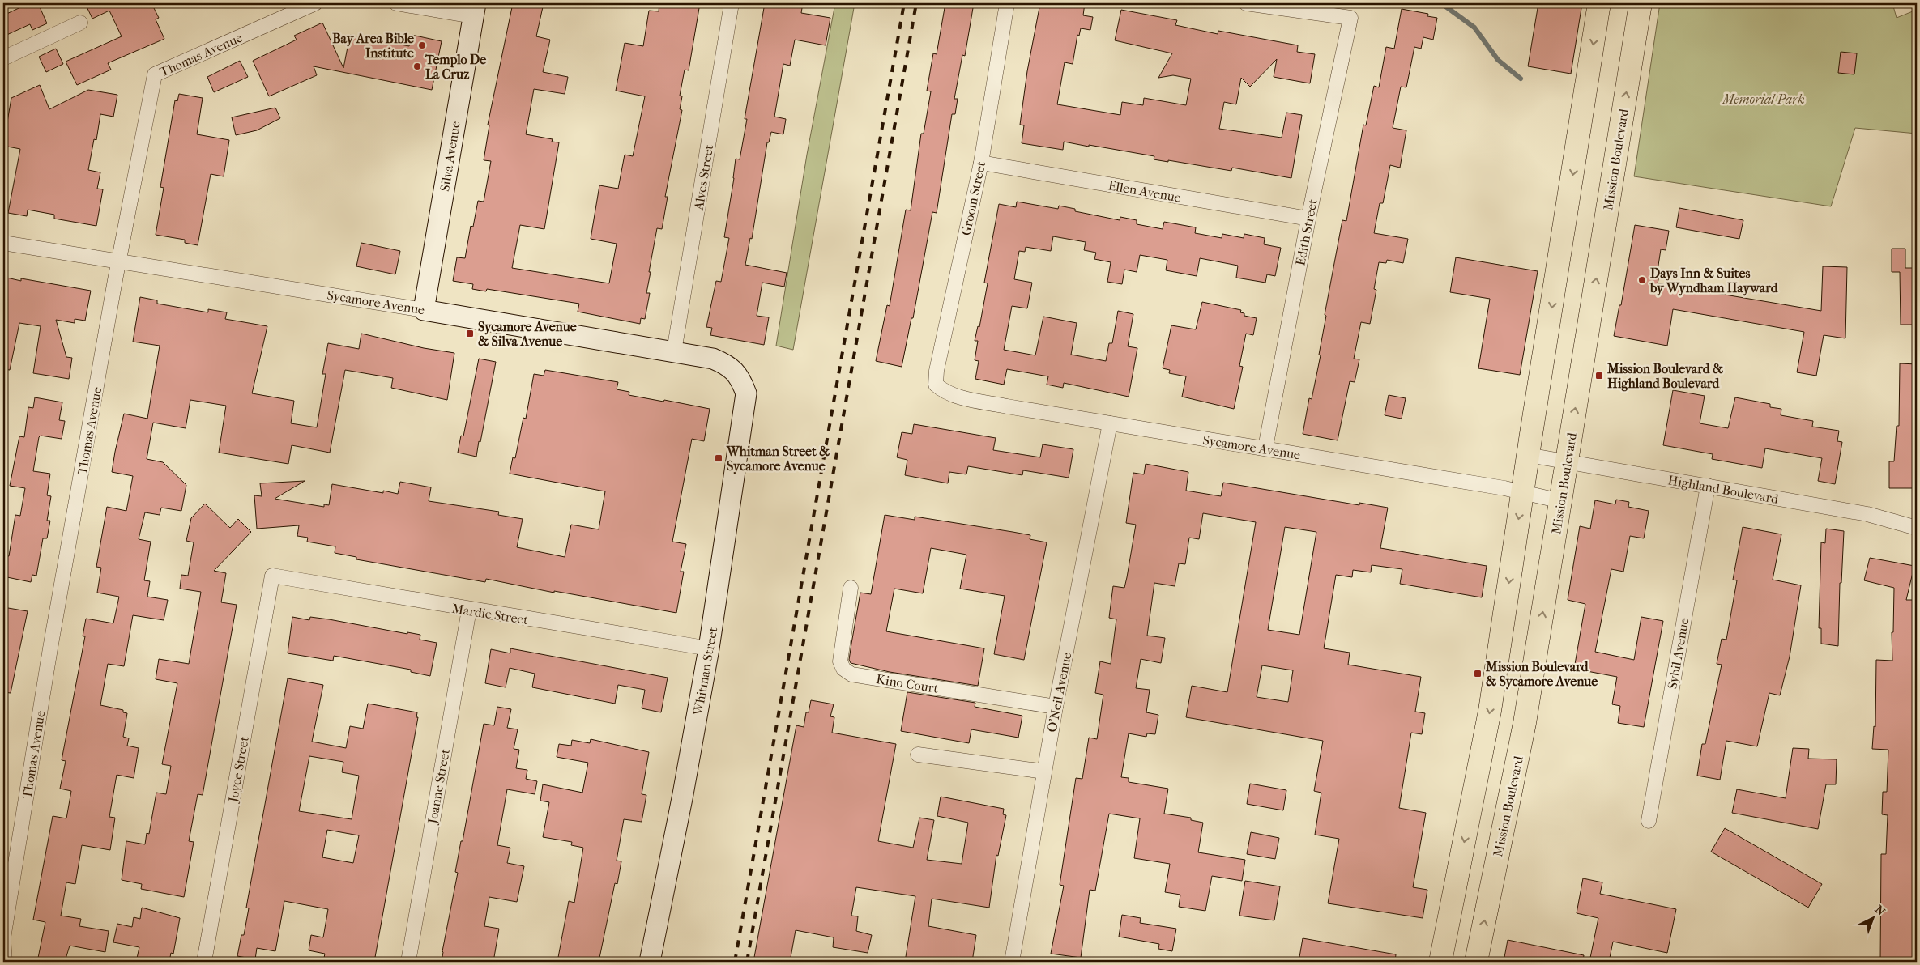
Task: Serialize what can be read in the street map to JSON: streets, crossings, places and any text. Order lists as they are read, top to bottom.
{
  "streets": {
    "main road": ["Mission Boulevard"],
    "street": [
      "Thomas Avenue",
      "Silva Avenue",
      "Alves Street",
      "Ellen Avenue",
      "Groom Street",
      "Edith Street",
      "Sycamore Avenue",
      "Highland Boulevard",
      "Mardie Street",
      "Sybil Avenue",
      "Whitman Street",
      "Kino Court",
      "O'Neil Avenue",
      "Joyce Street",
      "Joanne Street"
    ]
  },
  "crossings": [
    ["Thomas Avenue", "Sycamore Avenue"],
    ["Silva Avenue", "Sycamore Avenue"],
    ["Mission Boulevard", "Sycamore Avenue"],
    ["Mission Boulevard", "Highland Boulevard"],
    ["Alves Street", "Sycamore Avenue"],
    ["Ellen Avenue", "Groom Street"],
    ["Ellen Avenue", "Edith Street"],
    ["Groom Street", "Sycamore Avenue"],
    ["Edith Street", "Sycamore Avenue"],
    ["Sycamore Avenue", "Whitman Street"],
    ["Sycamore Avenue", "O'Neil Avenue"],
    ["Highland Boulevard", "Sybil Avenue"],
    ["Mardie Street", "Whitman Street"],
    ["Mardie Street", "Joyce Street"],
    ["Mardie Street", "Joanne Street"],
    ["Kino Court", "O'Neil Avenue"]
  ],
  "parks": ["Memorial Park"],
  "places": {
    "other": ["Bay Area Bible Institute", "Templo De La Cruz", "Days Inn & Suites by Wyndham Hayward"],
    "transit": [
      "Sycamore Avenue & Silva Avenue",
      "Mission Boulevard & Highland Boulevard",
      "Whitman Street & Sycamore Avenue",
      "Mission Boulevard & Sycamore Avenue"
    ]
  },
  "north": "top right"
}
